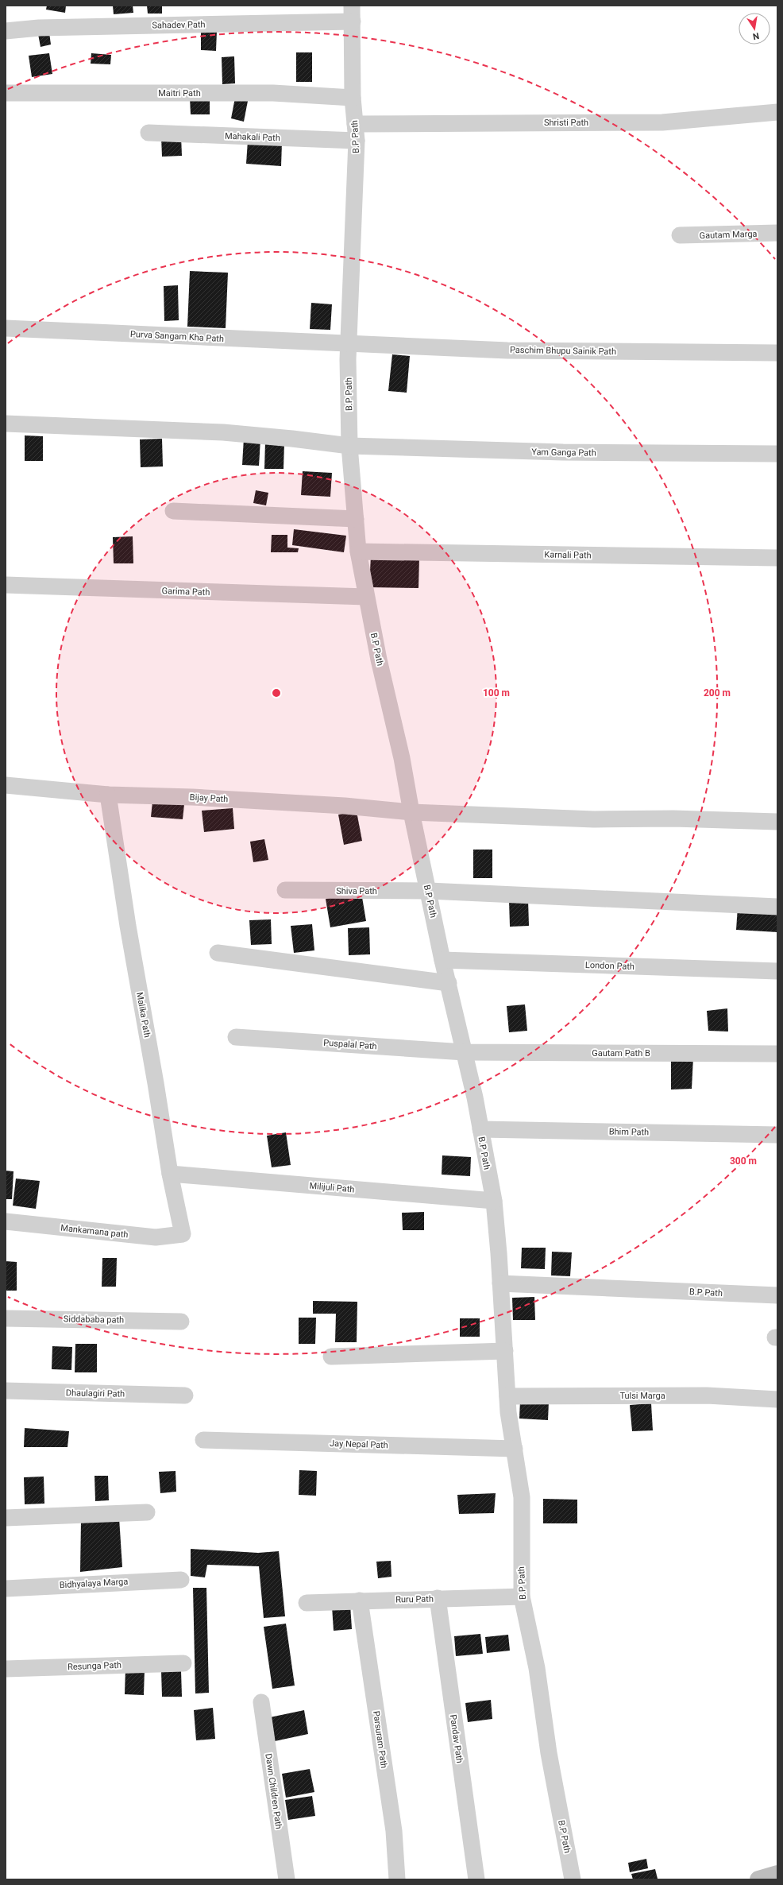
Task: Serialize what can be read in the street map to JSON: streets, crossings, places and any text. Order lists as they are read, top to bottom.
{
  "streets": {
    "street": [
      "Sahadev Path",
      "Maitri Path",
      "Shristi Path",
      "Mahakali Path",
      "B.P Path",
      "Gautam Marga",
      "Purva Sangam Kha Path",
      "Paschim Bhupu Sainik Path",
      "Yam Ganga Path",
      "Karnali Path",
      "Garima Path",
      "Bijay Path",
      "Shiva Path",
      "London Path",
      "Malika Path",
      "Puspalal Path",
      "Gautam Path B",
      "Bhim Path",
      "Milijuli Path",
      "Mankamana path",
      "Siddababa path",
      "Dhaulagiri Path",
      "Tulsi Marga",
      "Jay Nepal Path",
      "Bidhyalaya Marga",
      "Ruru Path",
      "Resunga Path",
      "Pandav Path",
      "Parsuram Path",
      "Dawn Children Path"
    ]
  },
  "crossings": [
    ["Sahadev Path", "B.P Path"],
    ["Maitri Path", "B.P Path"],
    ["Shristi Path", "B.P Path"],
    ["Mahakali Path", "B.P Path"],
    ["B.P Path", "Purva Sangam Kha Path"],
    ["B.P Path", "Paschim Bhupu Sainik Path"],
    ["B.P Path", "Yam Ganga Path"],
    ["B.P Path", "Karnali Path"],
    ["B.P Path", "Garima Path"],
    ["B.P Path", "Bijay Path"],
    ["B.P Path", "Shiva Path"],
    ["B.P Path", "London Path"],
    ["B.P Path", "Puspalal Path"],
    ["B.P Path", "Gautam Path B"],
    ["B.P Path", "Bhim Path"],
    ["B.P Path", "Milijuli Path"],
    ["B.P Path", "Tulsi Marga"],
    ["B.P Path", "Jay Nepal Path"],
    ["B.P Path", "Ruru Path"],
    ["Purva Sangam Kha Path", "Paschim Bhupu Sainik Path"],
    ["Bijay Path", "Malika Path"],
    ["Malika Path", "Milijuli Path"],
    ["Malika Path", "Mankamana path"],
    ["Puspalal Path", "Gautam Path B"],
    ["Ruru Path", "Pandav Path"],
    ["Ruru Path", "Parsuram Path"]
  ],
  "north": "bottom",
  "rings": ["100 m", "200 m", "300 m"]
}
